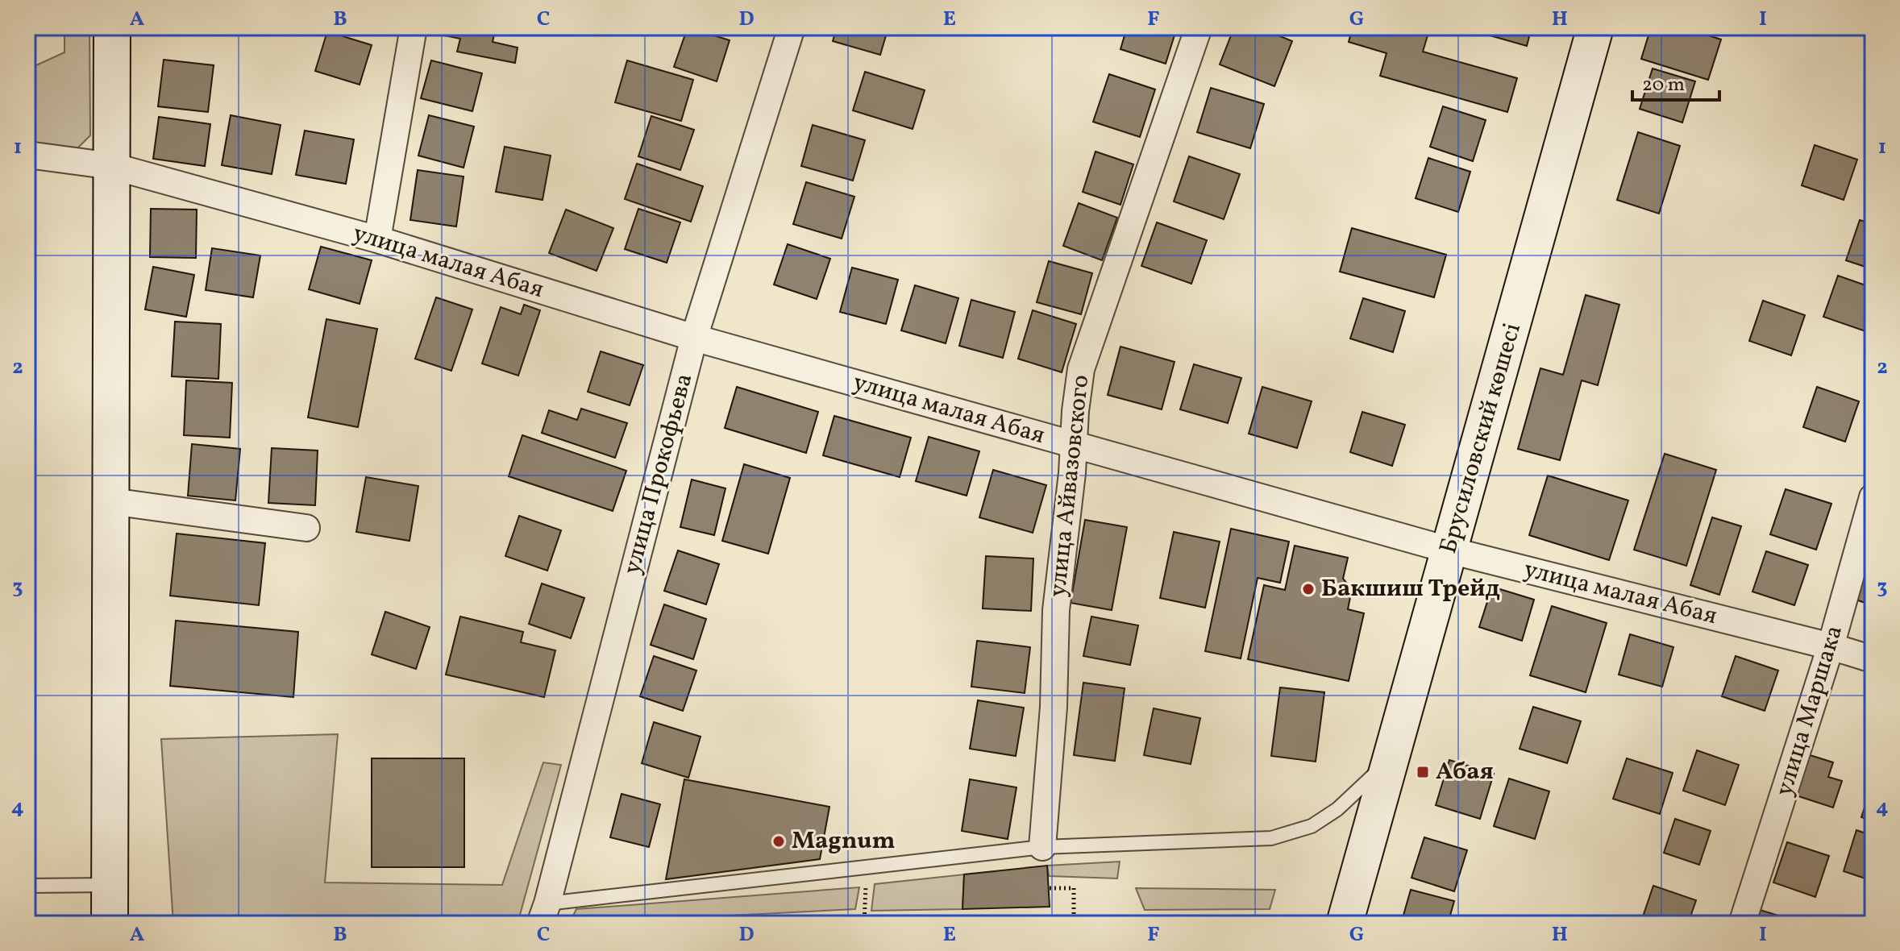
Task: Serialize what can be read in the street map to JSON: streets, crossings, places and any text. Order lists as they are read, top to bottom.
{
  "streets": {
    "street": [
      "улица малая Абая",
      "Брусиловский көшесі",
      "улица Прокофьева",
      "улица Айвазовского",
      "улица Маршака"
    ]
  },
  "crossings": [
    ["улица малая Абая", "Брусиловский көшесі"],
    ["улица малая Абая", "улица Прокофьева"],
    ["улица малая Абая", "улица Айвазовского"],
    ["улица малая Абая", "улица Маршака"]
  ],
  "places": {
    "other": ["Бакшиш Трейд", "Magnum"],
    "transit": ["Абая"]
  },
  "scale_bar": "20 m",
  "grid": {
    "columns": [
      "A",
      "B",
      "C",
      "D",
      "E",
      "F",
      "G",
      "H",
      "I"
    ],
    "rows": [
      "1",
      "2",
      "3",
      "4"
    ]
  }
}
